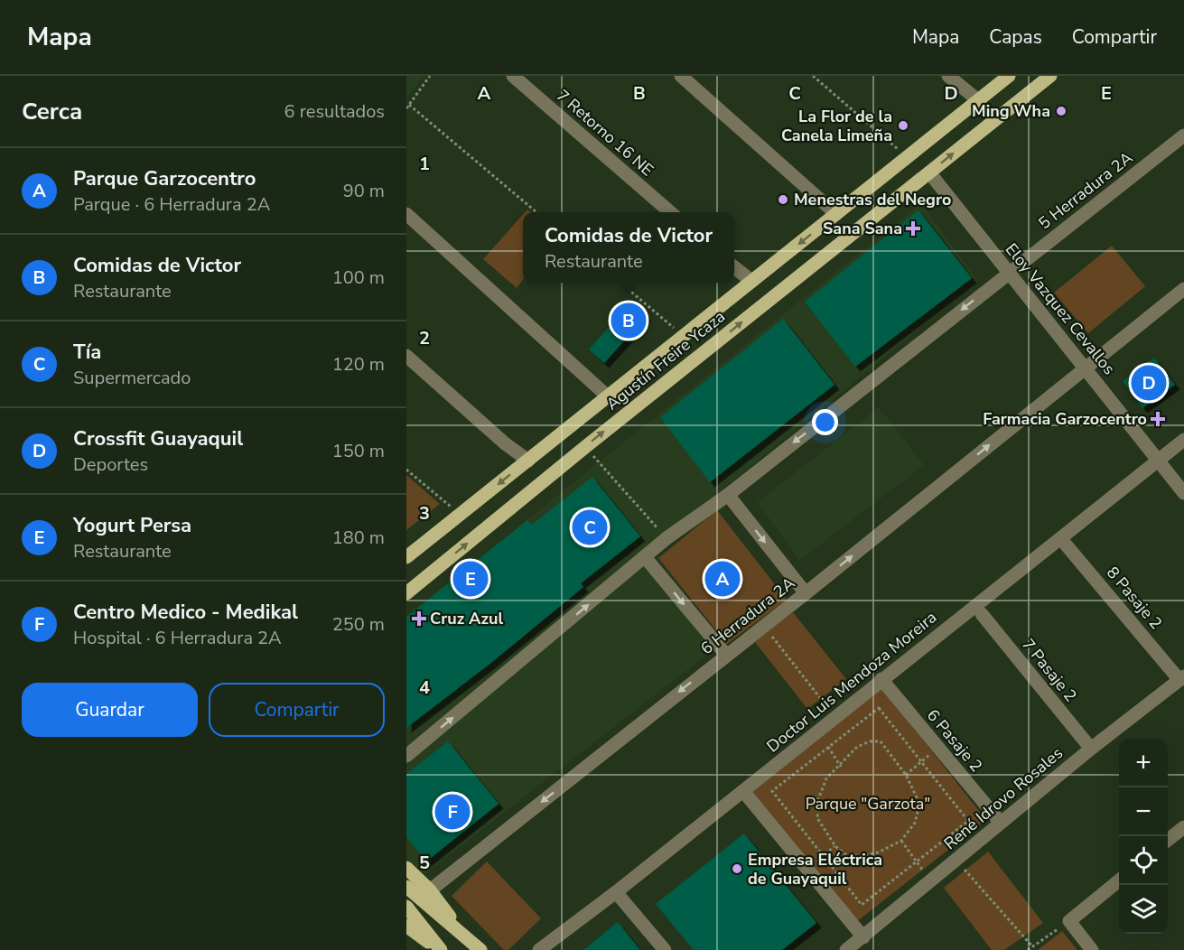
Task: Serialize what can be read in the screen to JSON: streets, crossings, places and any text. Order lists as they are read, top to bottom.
{
  "streets": {
    "main road": ["Agustín Freire Ycaza"],
    "street": [
      "7 Retorno 16 NE",
      "5 Herradura 2A",
      "Eloy Vazquez Cevallos",
      "8 Pasaje 2",
      "6 Herradura 2A",
      "7 Pasaje 2",
      "Doctor Luis Mendoza Moreira",
      "6 Pasaje 2",
      "René Idrovo Rosales"
    ]
  },
  "crossings": [
    ["5 Herradura 2A", "Eloy Vazquez Cevallos"],
    ["Eloy Vazquez Cevallos", "Agustín Freire Ycaza"],
    ["Eloy Vazquez Cevallos", "6 Herradura 2A"],
    ["Eloy Vazquez Cevallos", "Doctor Luis Mendoza Moreira"],
    ["8 Pasaje 2", "Doctor Luis Mendoza Moreira"],
    ["8 Pasaje 2", "René Idrovo Rosales"],
    ["7 Pasaje 2", "René Idrovo Rosales"],
    ["Doctor Luis Mendoza Moreira", "6 Pasaje 2"],
    ["6 Pasaje 2", "René Idrovo Rosales"]
  ],
  "parks": ["Parque \"Garzota\""],
  "places": {
    "other": [
      "Ming Wha",
      "La Flor de la Canela Limeña",
      "Menestras del Negro",
      "Empresa Eléctrica de Guayaquil"
    ],
    "health": ["Sana Sana", "Farmacia Garzocentro", "Cruz Azul"]
  },
  "page": {
    "header": "Mapa",
    "nav": ["Mapa", "Capas", "Compartir"],
    "heading": ["Cerca", "6 resultados"],
    "list": [
      {
        "mark": "A",
        "name": "Parque Garzocentro",
        "note": "Parque · 6 Herradura 2A",
        "value": "90 m"
      },
      {
        "mark": "B",
        "name": "Comidas de Victor",
        "note": "Restaurante",
        "value": "100 m"
      },
      {
        "mark": "C",
        "name": "Tía",
        "note": "Supermercado",
        "value": "120 m"
      },
      {
        "mark": "D",
        "name": "Crossfit Guayaquil",
        "note": "Deportes",
        "value": "150 m"
      },
      {
        "mark": "E",
        "name": "Yogurt Persa",
        "note": "Restaurante",
        "value": "180 m"
      },
      {
        "mark": "F",
        "name": "Centro Medico - Medikal",
        "note": "Hospital · 6 Herradura 2A",
        "value": "250 m"
      }
    ],
    "popup": ["Comidas de Victor", "Restaurante"],
    "pins": [
      "B",
      "D",
      "C",
      "A",
      "E",
      "F"
    ],
    "buttons": ["Guardar", "Compartir"],
    "map_buttons": ["+", "−"]
  },
  "grid": {
    "columns": [
      "A",
      "B",
      "C",
      "D",
      "E"
    ],
    "rows": [
      "1",
      "2",
      "3",
      "4",
      "5"
    ]
  }
}
